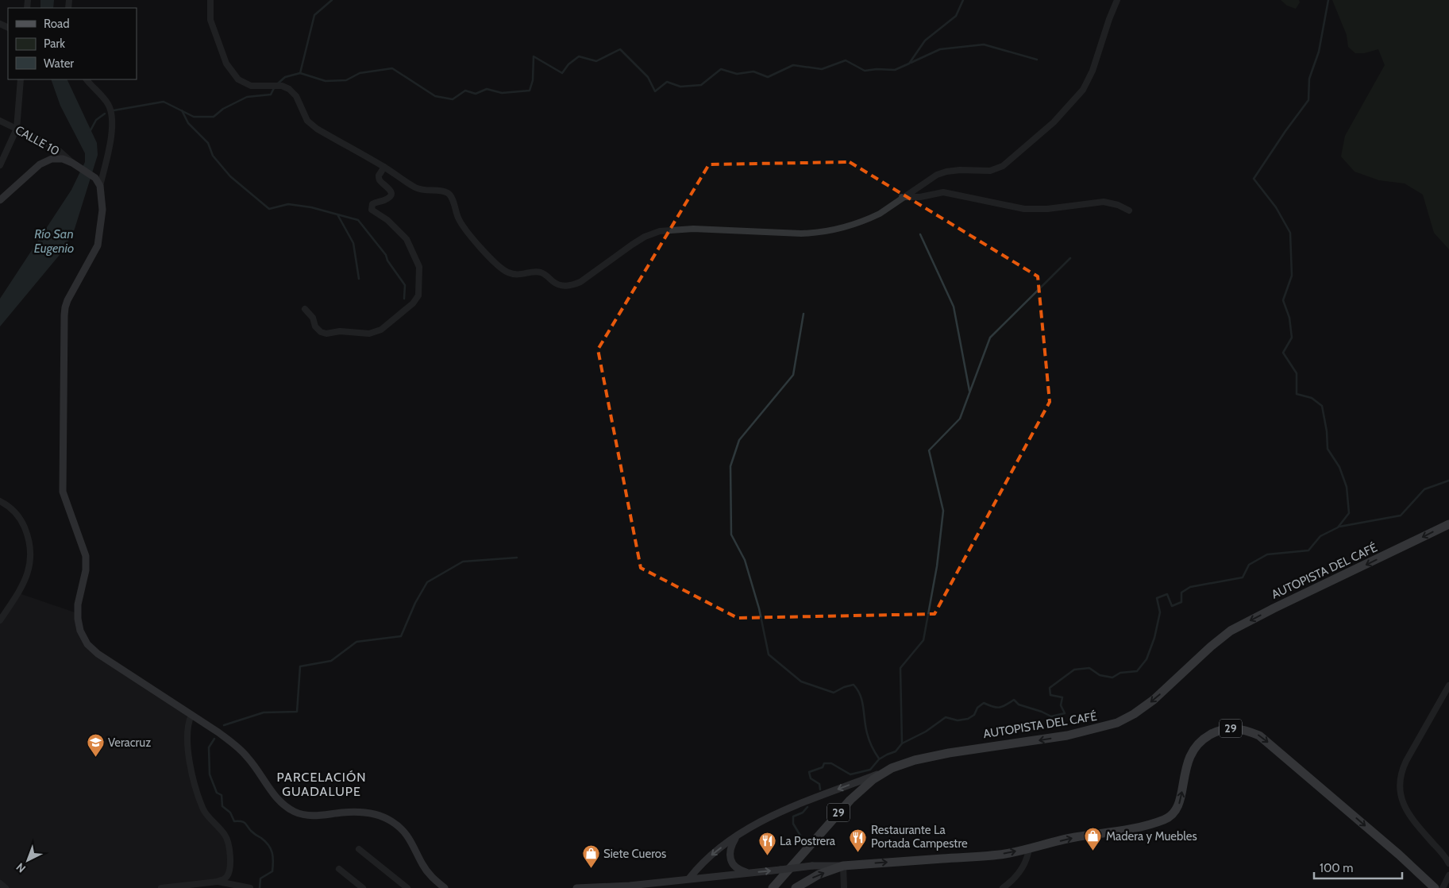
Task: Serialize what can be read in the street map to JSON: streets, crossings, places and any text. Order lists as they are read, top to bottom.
{
  "streets": {
    "highway": ["AUTOPISTA DEL CAFÉ", "29"],
    "street": ["CALLE 10"]
  },
  "one_way": ["AUTOPISTA DEL CAFÉ"],
  "districts": ["PARCELACIÓN GUADALUPE"],
  "water": ["Río San Eugenio"],
  "places": {
    "school or university": ["Veracruz"],
    "shop": ["Madera y Muebles", "Siete Cueros"],
    "restaurant": ["Restaurante La Portada Campestre", "La Postrera"]
  },
  "legend": ["Road", "Park", "Water"],
  "scale_bar": "100 m",
  "north": "bottom left"
}
